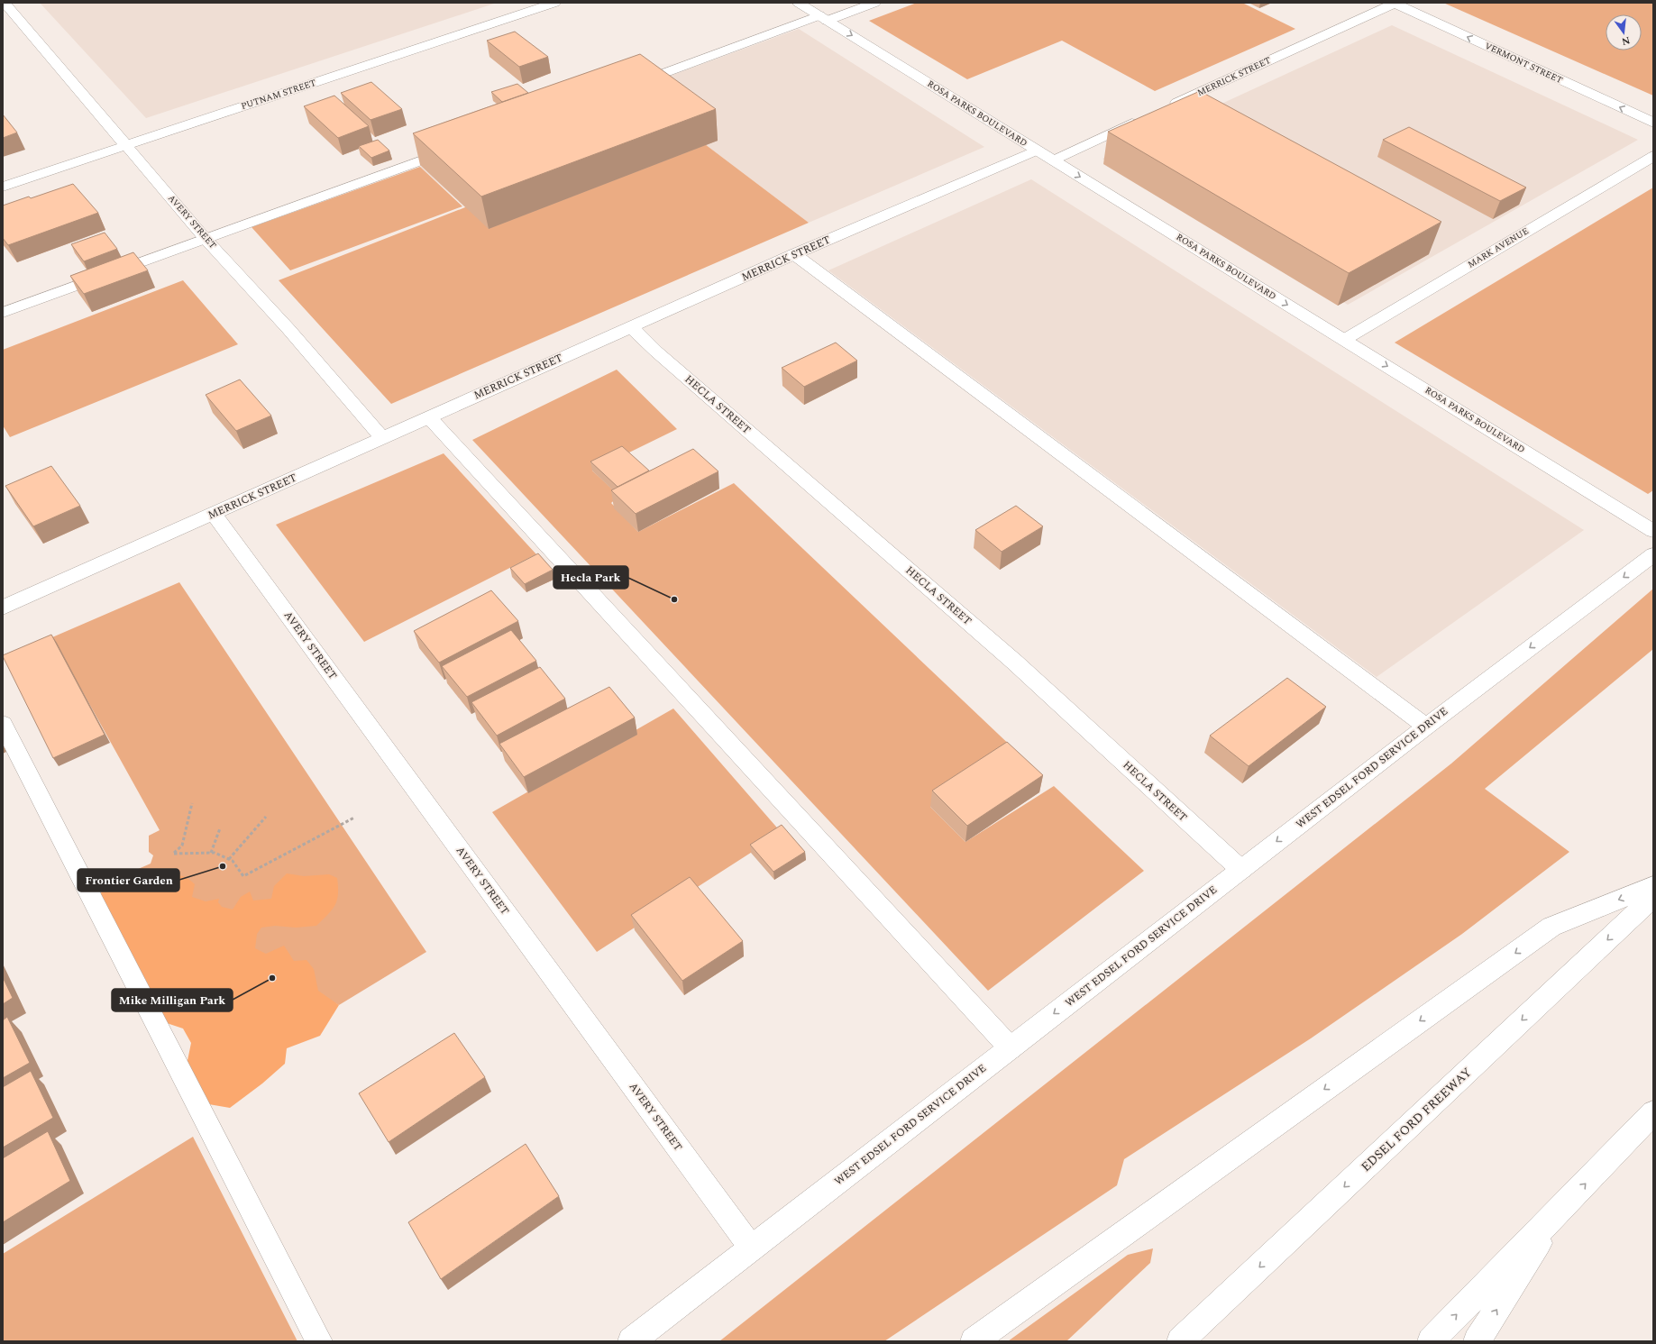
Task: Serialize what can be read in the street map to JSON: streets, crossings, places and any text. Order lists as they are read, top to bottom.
{
  "streets": {
    "main road": [
      "VERMONT STREET",
      "MERRICK STREET",
      "PUTNAM STREET",
      "ROSA PARKS BOULEVARD",
      "AVERY STREET",
      "MARK AVENUE",
      "HECLA STREET",
      "WEST EDSEL FORD SERVICE DRIVE",
      "EDSEL FORD FREEWAY"
    ]
  },
  "crossings": [
    ["VERMONT STREET", "MERRICK STREET"],
    ["MERRICK STREET", "ROSA PARKS BOULEVARD"],
    ["MERRICK STREET", "AVERY STREET"],
    ["MERRICK STREET", "HECLA STREET"],
    ["PUTNAM STREET", "AVERY STREET"],
    ["ROSA PARKS BOULEVARD", "MARK AVENUE"],
    ["AVERY STREET", "WEST EDSEL FORD SERVICE DRIVE"],
    ["HECLA STREET", "WEST EDSEL FORD SERVICE DRIVE"]
  ],
  "one_way": ["VERMONT STREET", "ROSA PARKS BOULEVARD", "WEST EDSEL FORD SERVICE DRIVE"],
  "places": ["Hecla Park", "Frontier Garden", "Mike Milligan Park"],
  "north": "bottom"
}
